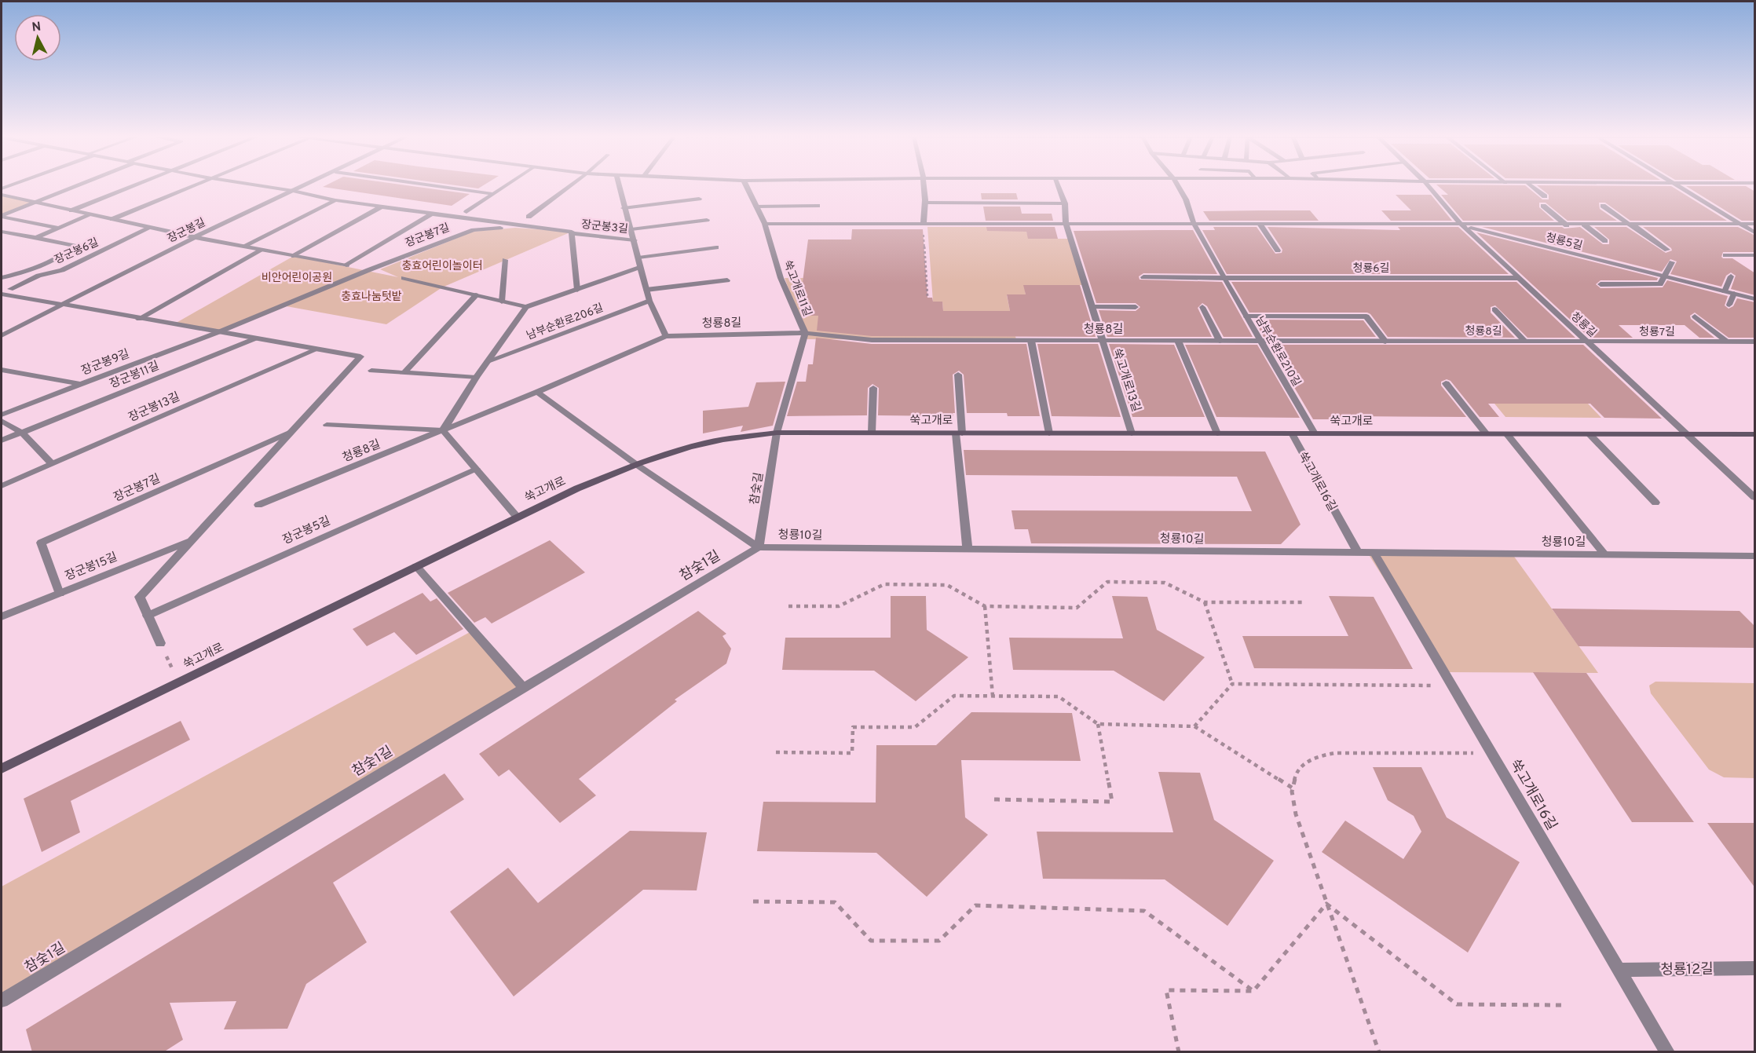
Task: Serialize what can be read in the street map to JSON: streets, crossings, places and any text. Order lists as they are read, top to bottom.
{
  "streets": {
    "main road": ["쑥고개로"],
    "street": [
      "장군봉3길",
      "장군봉길",
      "장군봉7길",
      "청룡5길",
      "장군봉6길",
      "청룡6길",
      "쑥고개로11길",
      "남부순환로206길",
      "청룡8길",
      "청룡길",
      "청룡7길",
      "남부순환로210길",
      "장군봉9길",
      "장군봉11길",
      "쑥고개로13길",
      "장군봉13길",
      "쑥고개로16길",
      "참숯길",
      "장군봉5길",
      "청룡10길",
      "참숯1길",
      "장군봉15길",
      "청룡12길"
    ]
  },
  "crossings": [
    ["장군봉3길", "장군봉길"],
    ["장군봉3길", "장군봉7길"],
    ["장군봉3길", "남부순환로206길"],
    ["장군봉길", "장군봉7길"],
    ["장군봉7길", "장군봉6길"],
    ["장군봉7길", "장군봉9길"],
    ["장군봉7길", "장군봉11길"],
    ["장군봉7길", "장군봉13길"],
    ["장군봉7길", "장군봉5길"],
    ["장군봉7길", "장군봉15길"],
    ["청룡5길", "청룡길"],
    ["청룡6길", "청룡길"],
    ["청룡6길", "남부순환로210길"],
    ["쑥고개로11길", "청룡8길"],
    ["쑥고개로11길", "쑥고개로"],
    ["쑥고개로11길", "참숯길"],
    ["청룡8길", "청룡길"],
    ["청룡8길", "청룡7길"],
    ["청룡8길", "남부순환로210길"],
    ["청룡8길", "쑥고개로13길"],
    ["청룡길", "청룡7길"],
    ["청룡길", "쑥고개로"],
    ["남부순환로210길", "쑥고개로"],
    ["쑥고개로13길", "쑥고개로"],
    ["쑥고개로", "쑥고개로16길"],
    ["쑥고개로", "참숯길"],
    ["쑥고개로", "청룡10길"],
    ["쑥고개로16길", "청룡10길"],
    ["쑥고개로16길", "청룡12길"],
    ["참숯길", "청룡10길"],
    ["참숯길", "참숯1길"],
    ["청룡10길", "참숯1길"]
  ],
  "parks": ["충효어린이놀이터", "비안어린이공원", "충효나눔텃밭"],
  "north": "top"
}
